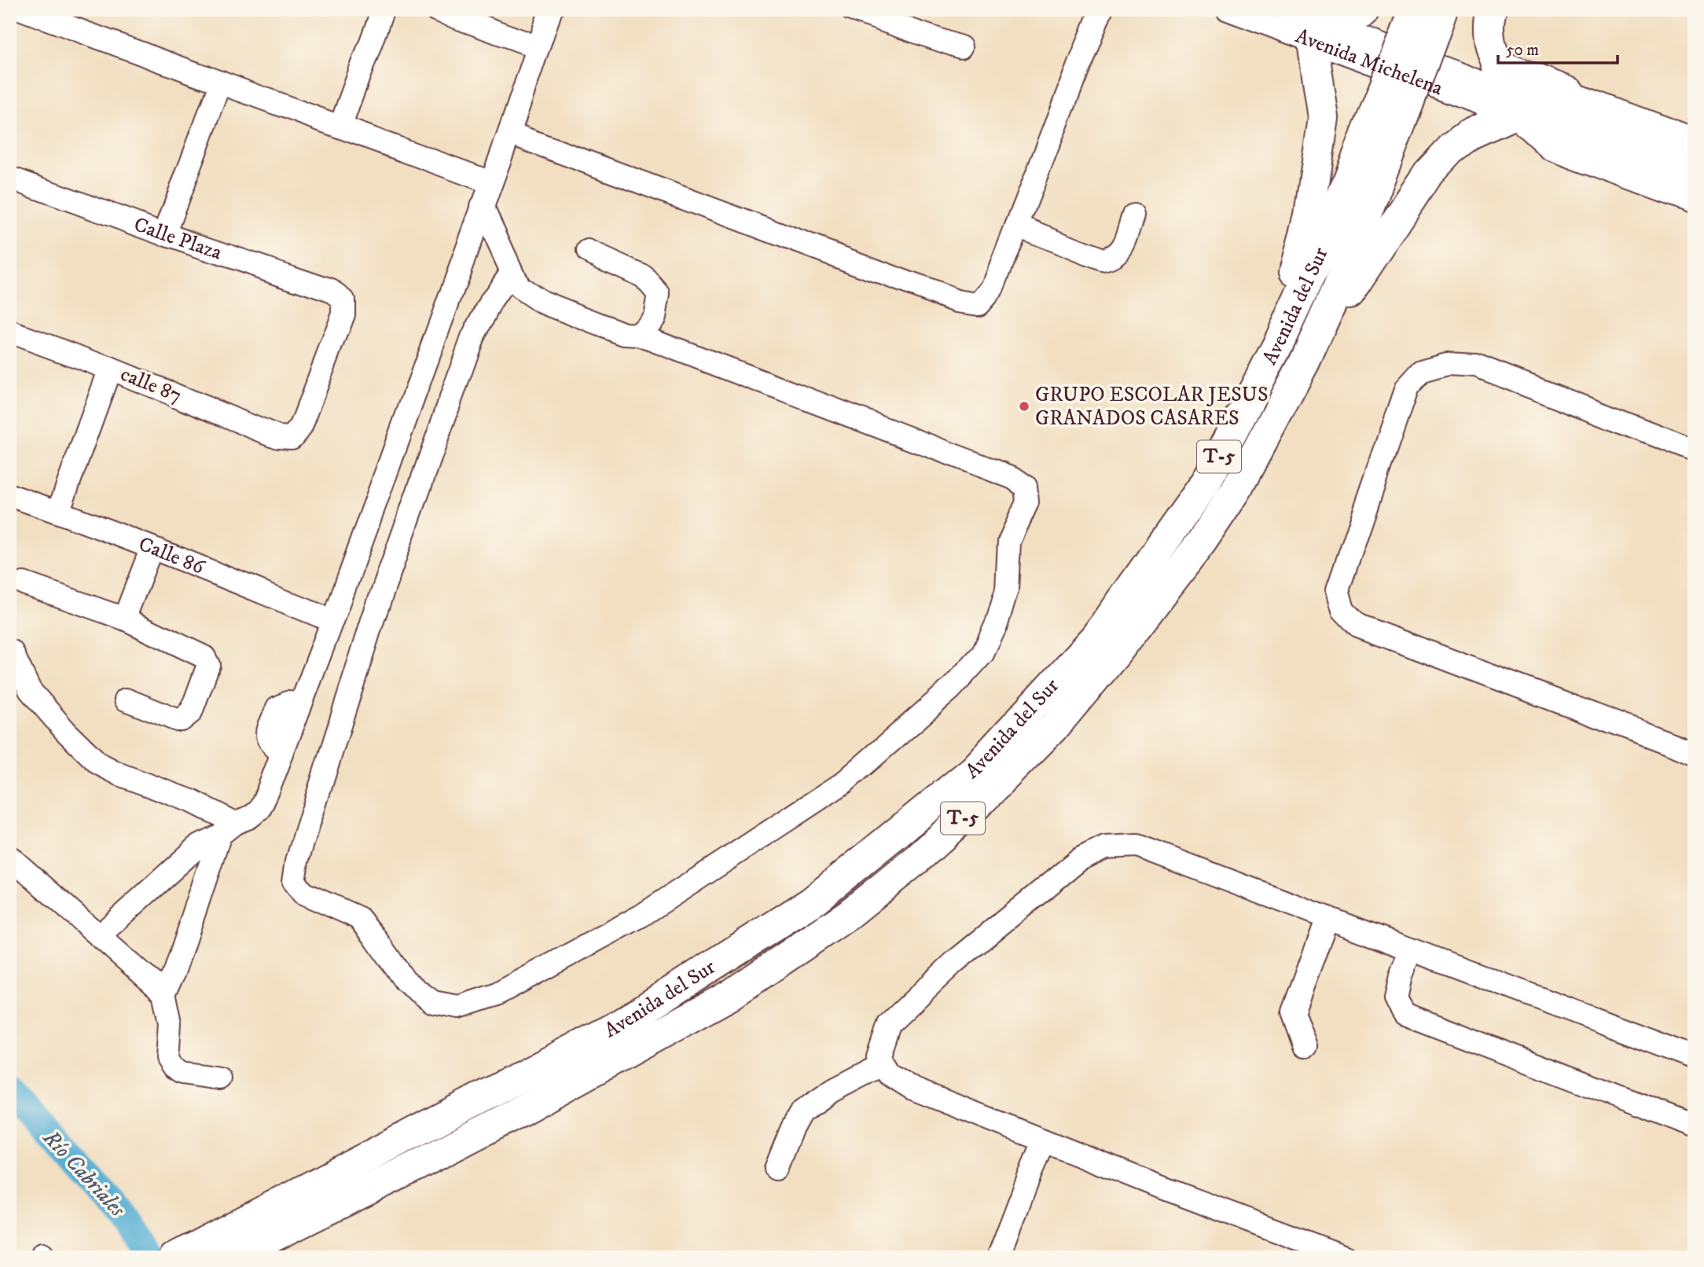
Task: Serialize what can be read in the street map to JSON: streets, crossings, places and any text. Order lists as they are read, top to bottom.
{
  "streets": {
    "highway": ["Avenida del Sur", "T-5"],
    "street": [
      "Avenida Michelena",
      "Calle Plaza",
      "calle 87",
      "Calle 86"
    ]
  },
  "crossings": [
    ["Calle Plaza", "calle 87"]
  ],
  "water": ["Río Cabriales"],
  "places": ["GRUPO ESCOLAR JESUS GRANADOS CASARES"],
  "scale_bar": "50 m"
}
